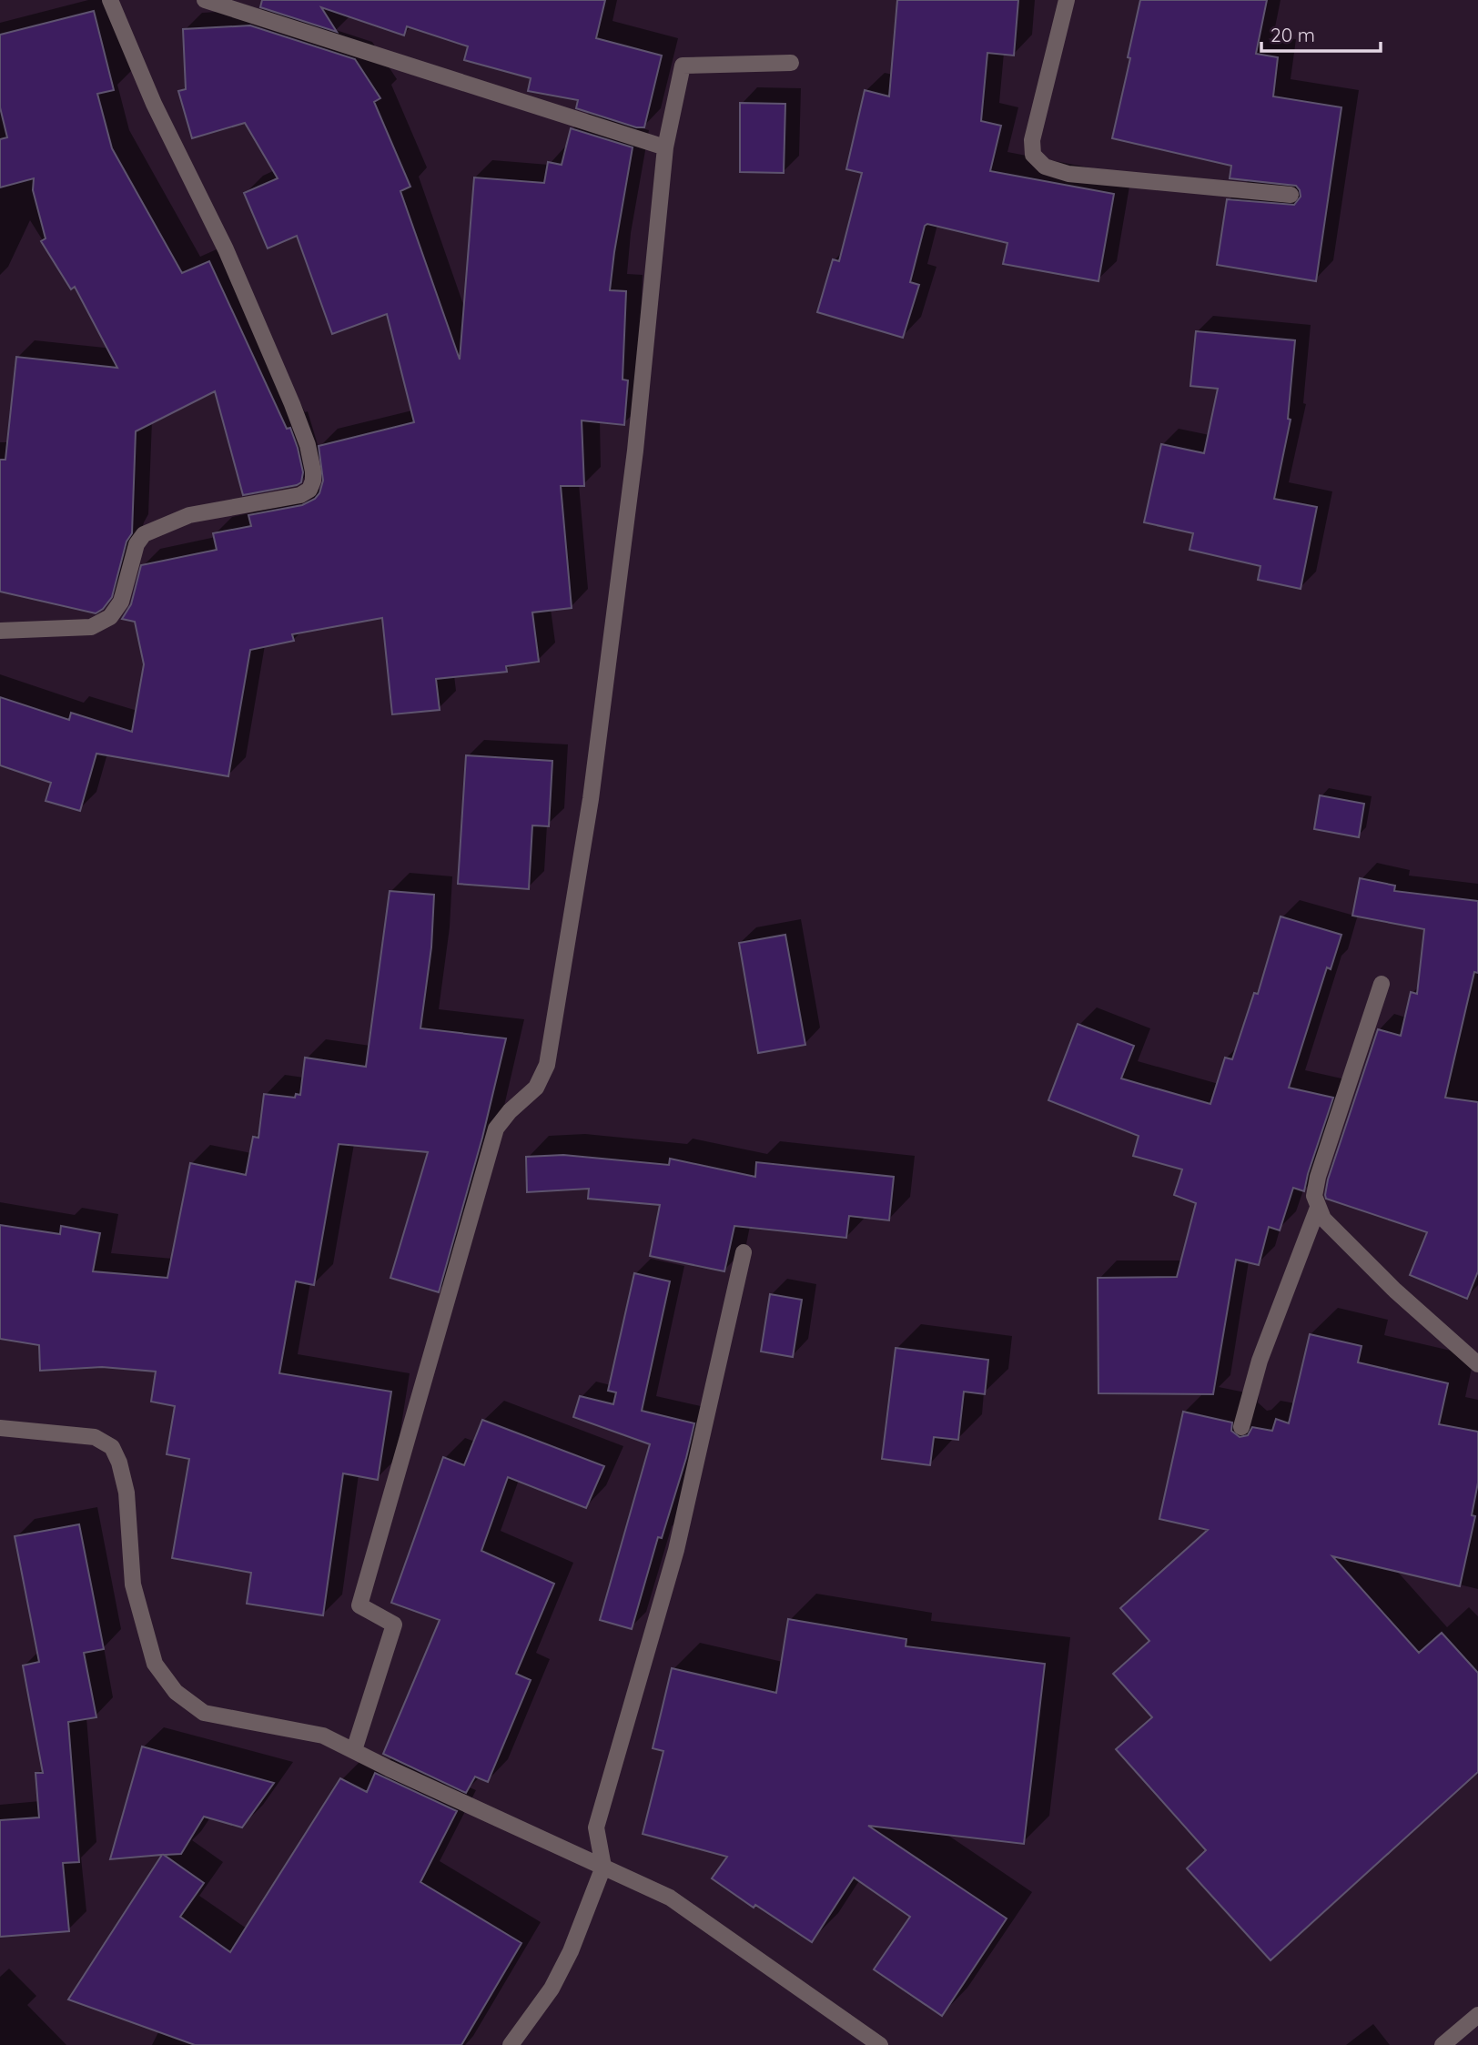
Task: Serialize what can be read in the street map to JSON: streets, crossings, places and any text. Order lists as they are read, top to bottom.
{
  "scale_bar": "20 m"
}
